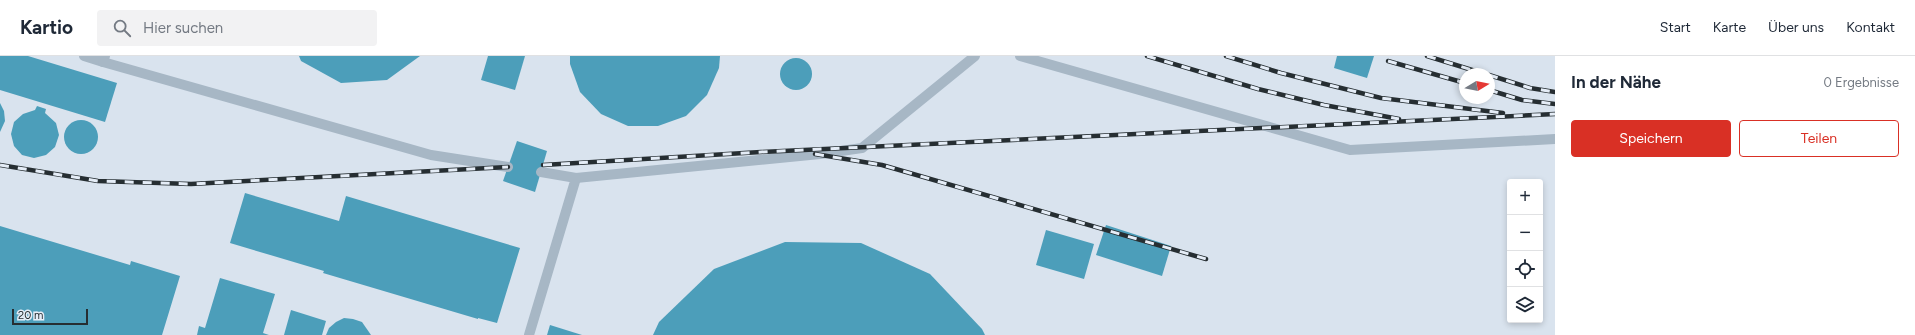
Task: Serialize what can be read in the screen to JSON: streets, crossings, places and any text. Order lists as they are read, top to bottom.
{
  "scale_bar": "20 m",
  "north": "right",
  "page": {
    "header": "Kartio",
    "search": "Hier suchen",
    "nav": [
      "Start",
      "Karte",
      "Über uns",
      "Kontakt"
    ],
    "heading": ["In der Nähe", "0 Ergebnisse"],
    "buttons": ["Speichern", "Teilen"],
    "map_buttons": ["+", "−"],
    "scale": "20 m"
  }
}
